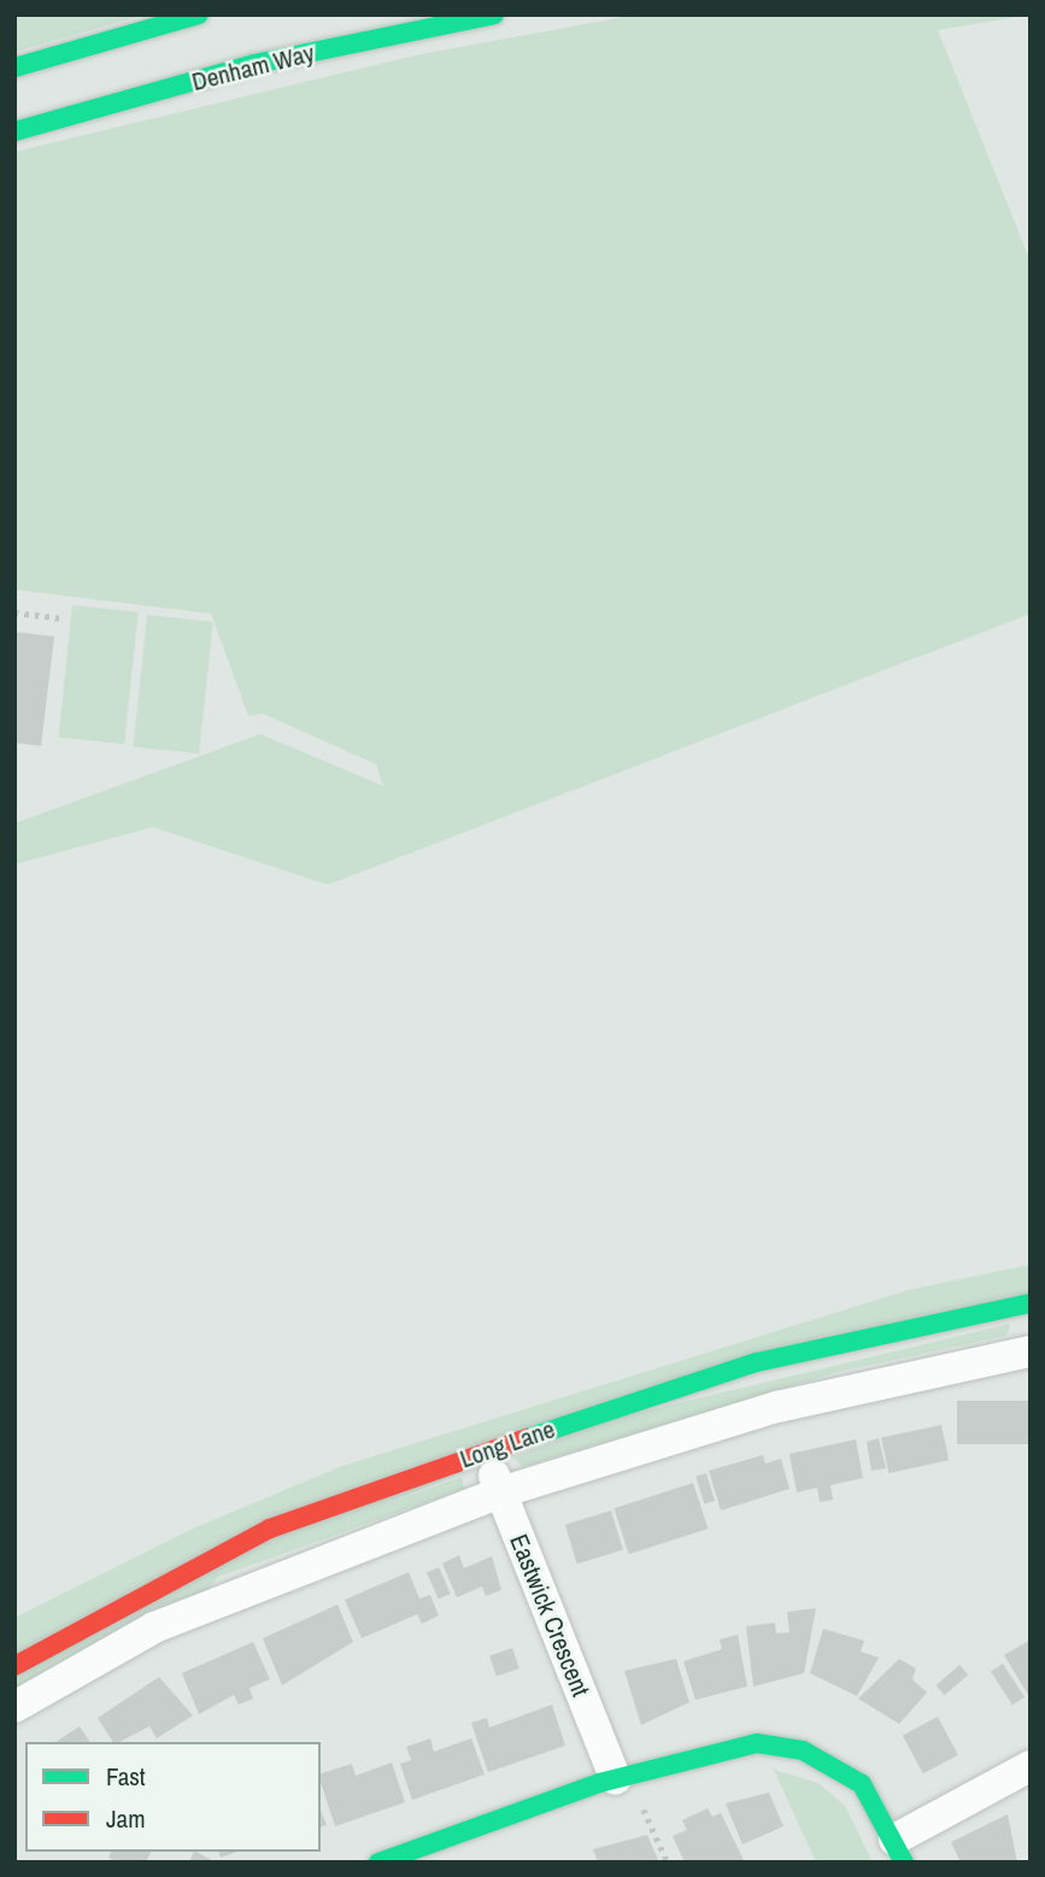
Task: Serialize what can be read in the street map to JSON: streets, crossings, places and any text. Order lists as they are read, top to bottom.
{
  "streets": {
    "street": ["Denham Way", "Long Lane", "Eastwick Crescent"]
  },
  "crossings": [
    ["Long Lane", "Eastwick Crescent"]
  ],
  "legend": ["Fast", "Jam"]
}
